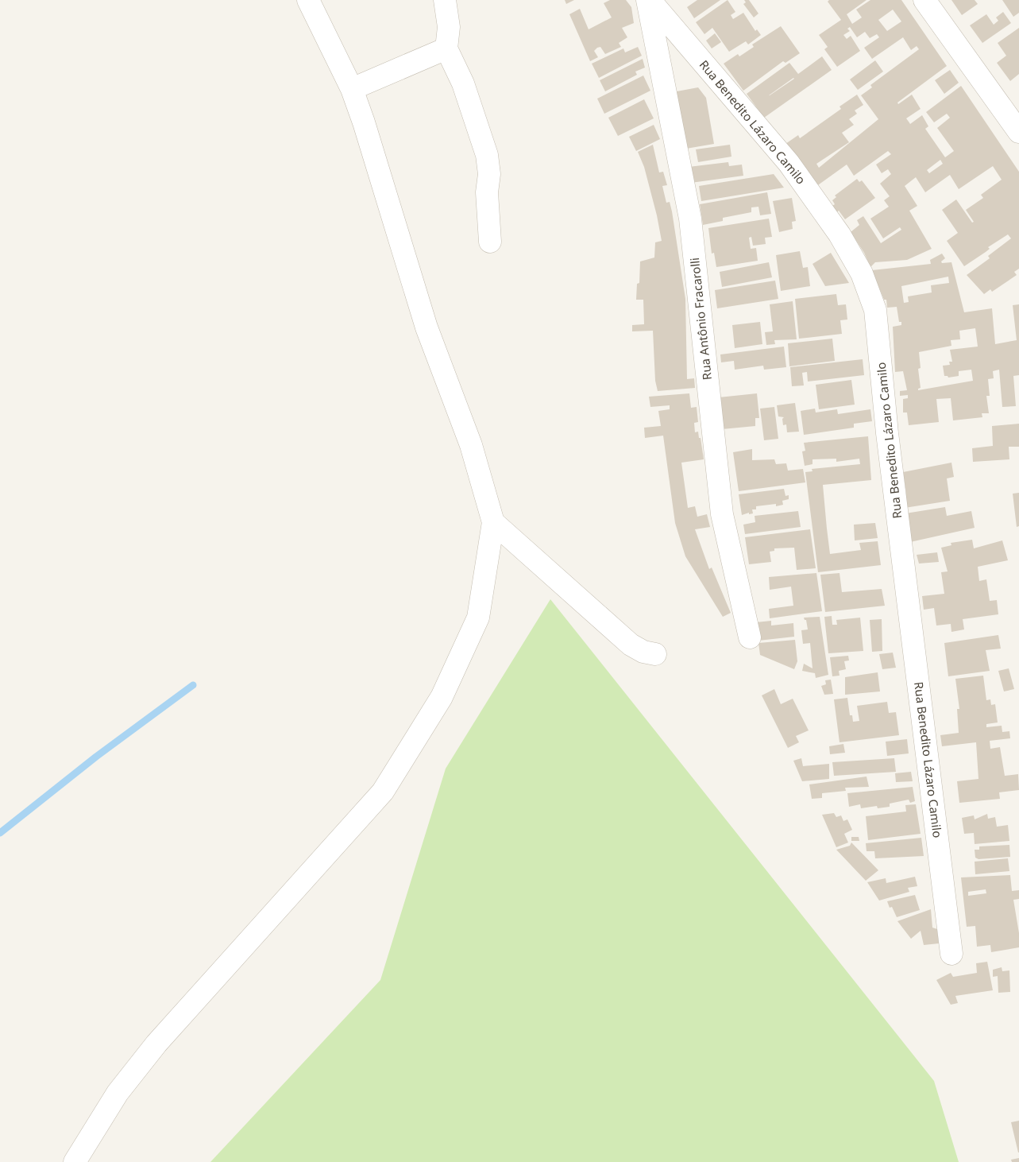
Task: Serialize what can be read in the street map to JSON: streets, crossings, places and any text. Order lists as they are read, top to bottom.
{
  "streets": {
    "street": ["Rua Benedito Lázaro Camilo", "Rua Antônio Fracarolli"]
  },
  "crossings": [
    ["Rua Benedito Lázaro Camilo", "Rua Antônio Fracarolli"]
  ]
}
